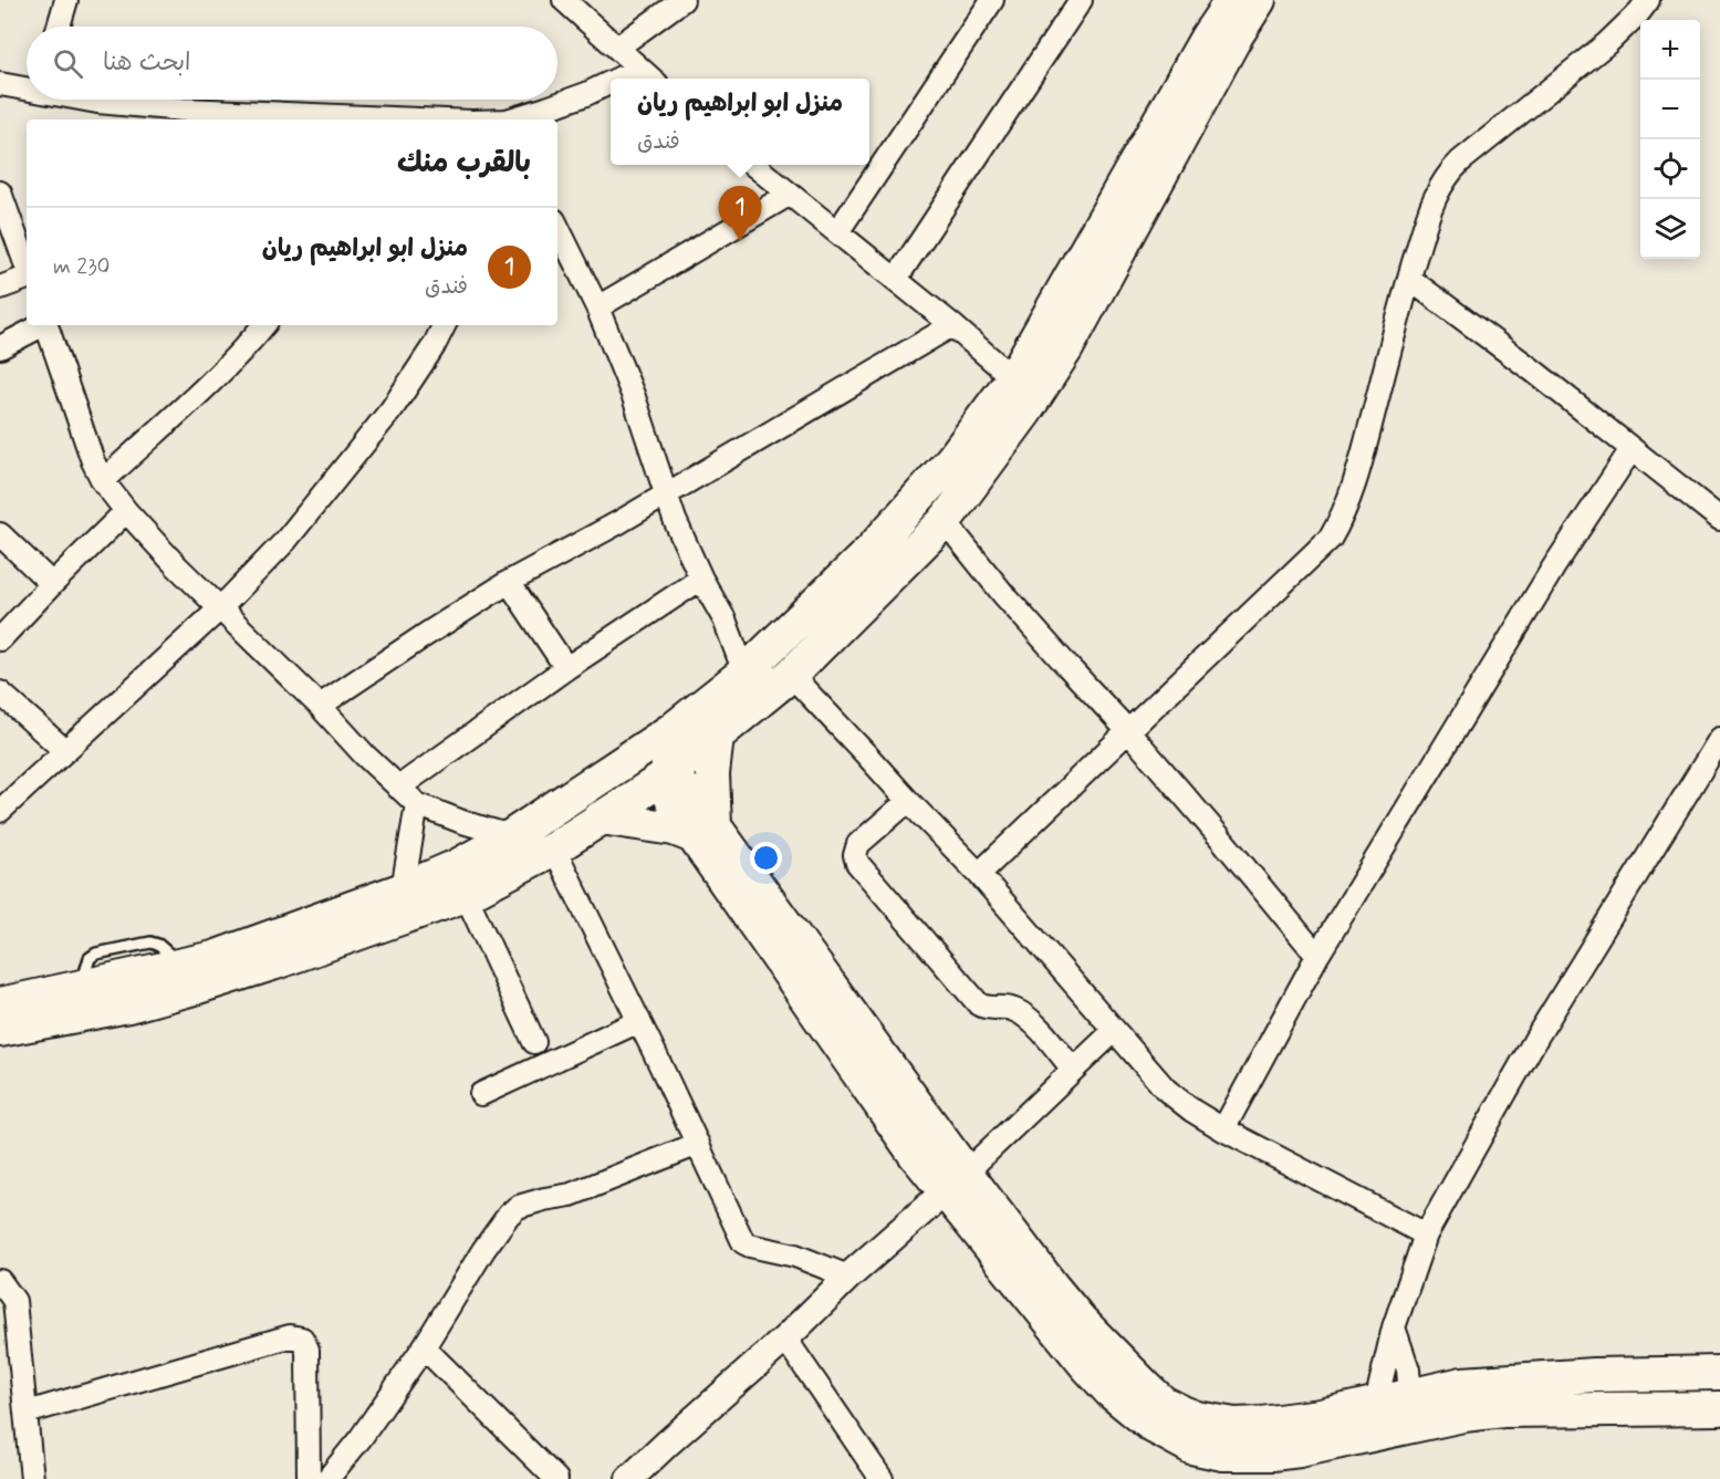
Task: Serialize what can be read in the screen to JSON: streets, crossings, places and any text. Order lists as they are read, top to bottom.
{
  "page": {
    "map_buttons": ["+", "−"],
    "search": "ابحث هنا",
    "popup": ["منزل ابو ابراهيم ريان", "فندق"],
    "heading": "بالقرب منك",
    "pins": "1",
    "list": [
      {
        "mark": "1",
        "name": "منزل ابو ابراهيم ريان",
        "note": "فندق",
        "value": "230 m"
      }
    ]
  }
}
